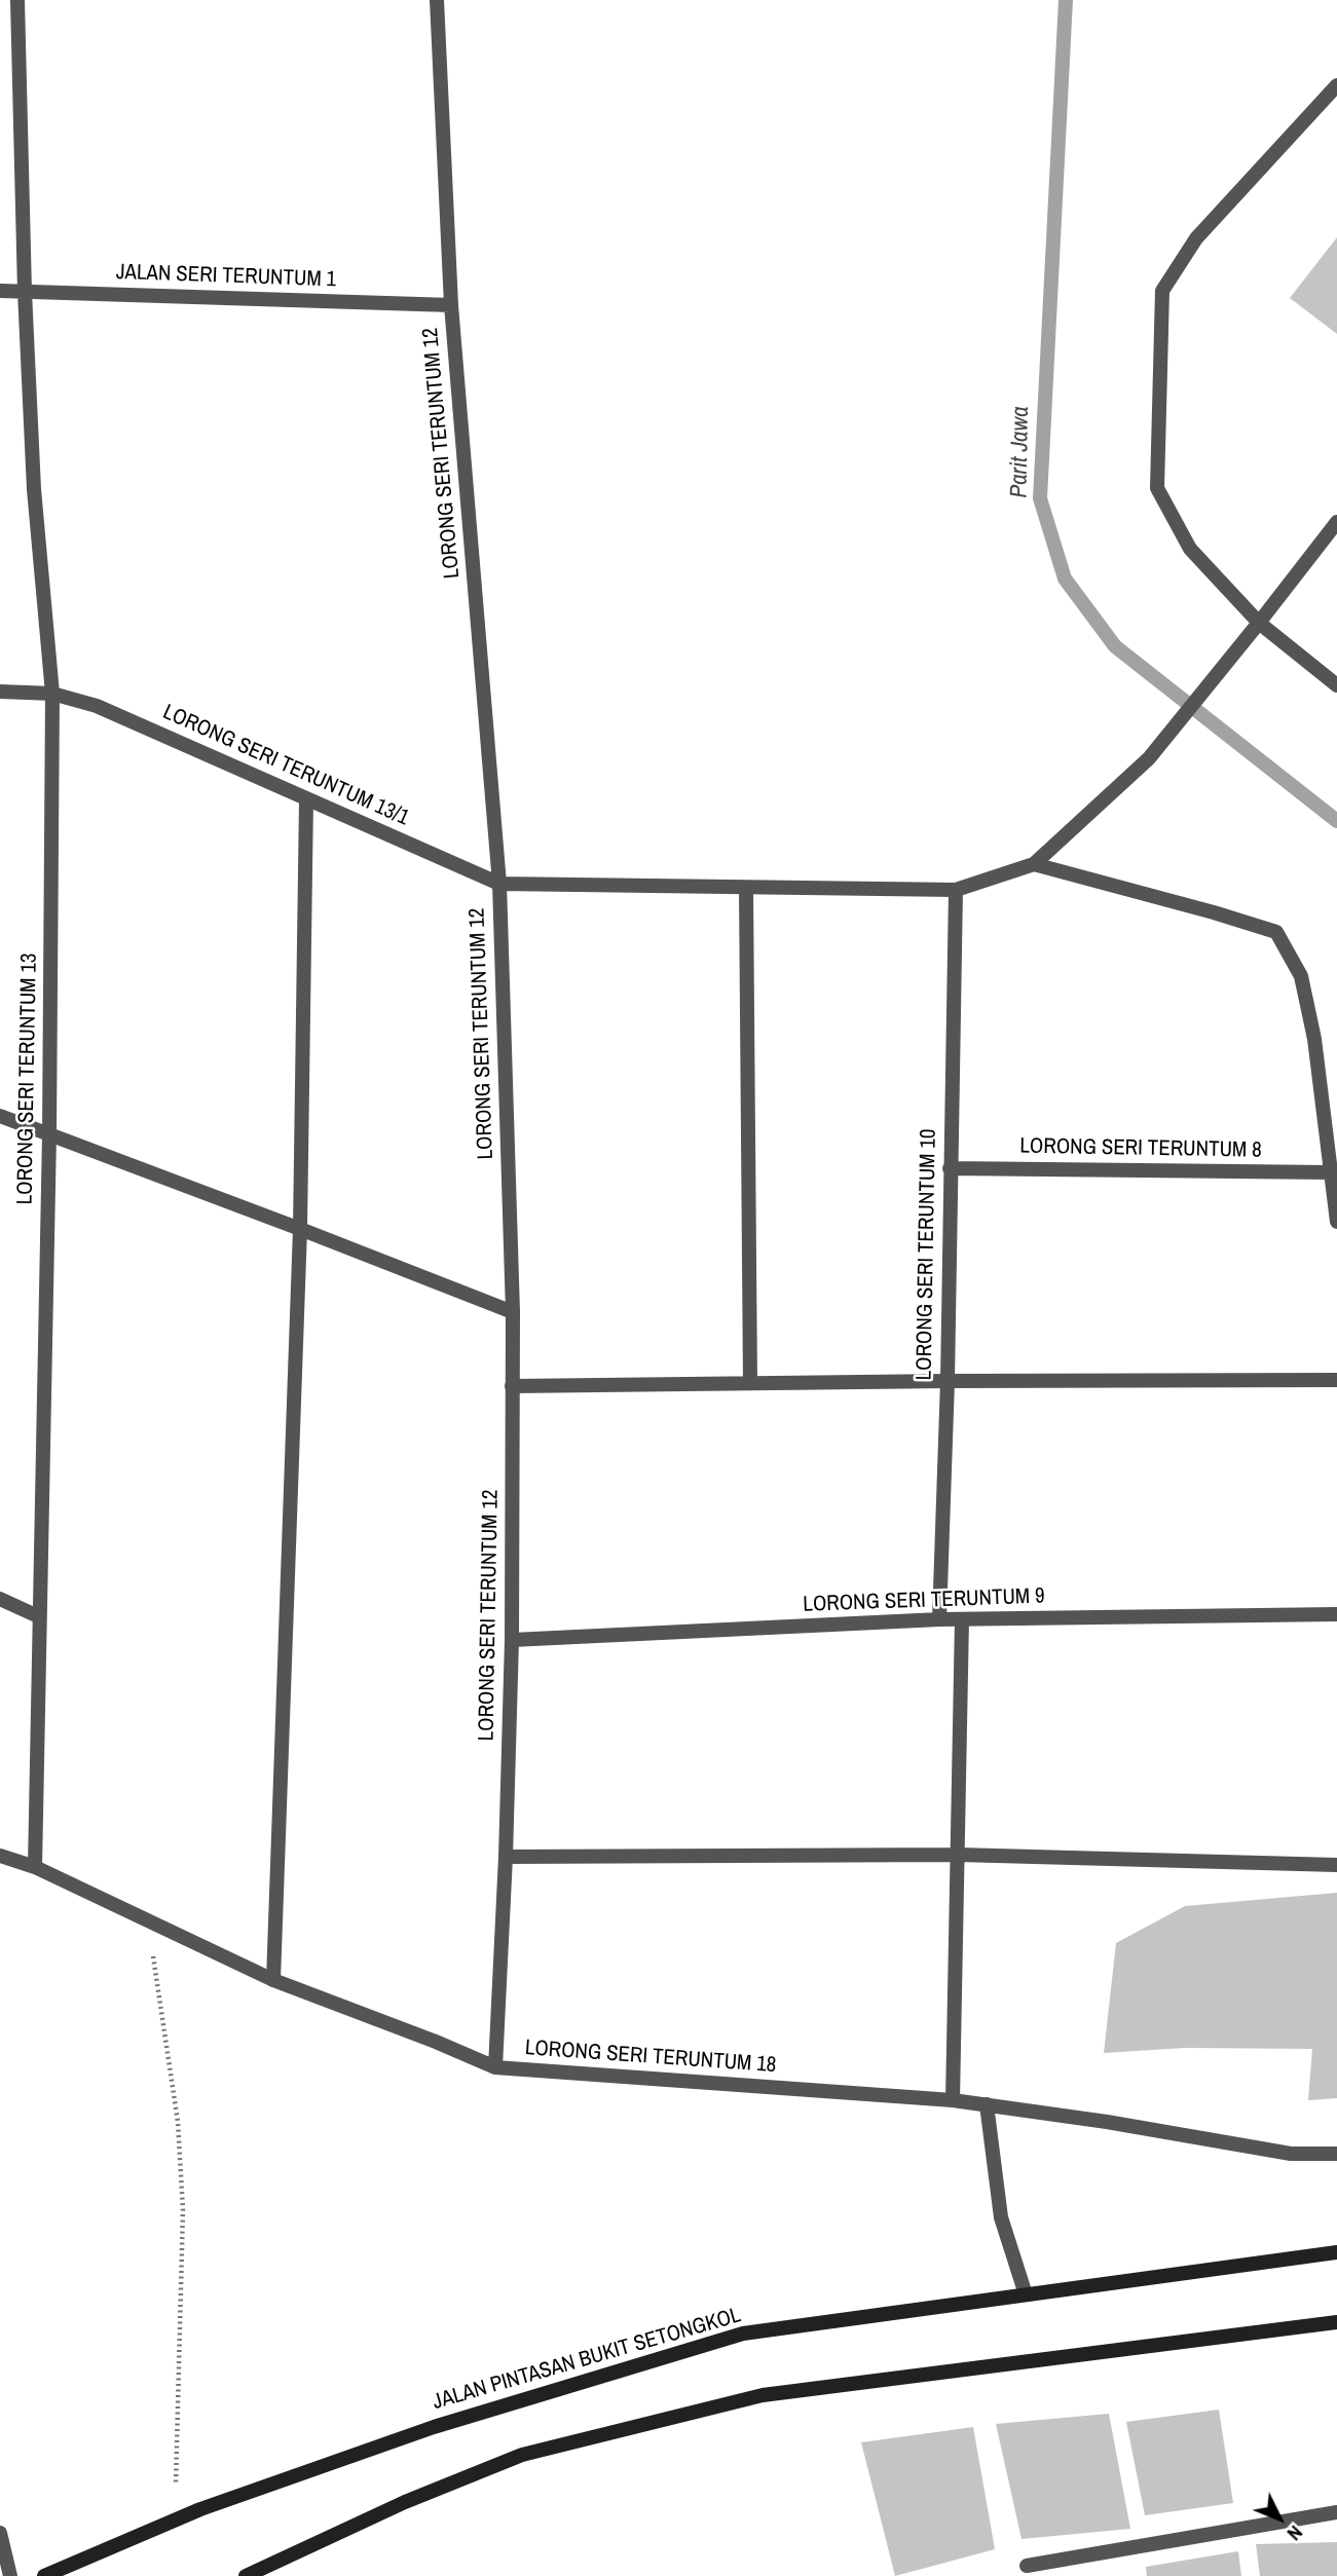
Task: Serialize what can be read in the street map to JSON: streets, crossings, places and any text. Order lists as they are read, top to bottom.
{
  "streets": {
    "main road": ["JALAN PINTASAN BUKIT SETONGKOL"],
    "street": [
      "JALAN SERI TERUNTUM 1",
      "LORONG SERI TERUNTUM 12",
      "LORONG SERI TERUNTUM 13/1",
      "LORONG SERI TERUNTUM 13",
      "LORONG SERI TERUNTUM 8",
      "LORONG SERI TERUNTUM 10",
      "LORONG SERI TERUNTUM 9",
      "LORONG SERI TERUNTUM 18"
    ]
  },
  "crossings": [
    ["JALAN SERI TERUNTUM 1", "LORONG SERI TERUNTUM 12"],
    ["JALAN SERI TERUNTUM 1", "LORONG SERI TERUNTUM 13"],
    ["LORONG SERI TERUNTUM 12", "LORONG SERI TERUNTUM 13/1"],
    ["LORONG SERI TERUNTUM 12", "LORONG SERI TERUNTUM 9"],
    ["LORONG SERI TERUNTUM 12", "LORONG SERI TERUNTUM 18"],
    ["LORONG SERI TERUNTUM 13/1", "LORONG SERI TERUNTUM 13"],
    ["LORONG SERI TERUNTUM 13", "LORONG SERI TERUNTUM 18"],
    ["LORONG SERI TERUNTUM 8", "LORONG SERI TERUNTUM 10"],
    ["LORONG SERI TERUNTUM 10", "LORONG SERI TERUNTUM 9"]
  ],
  "water": ["Parit Jawa"],
  "north": "bottom right"
}
